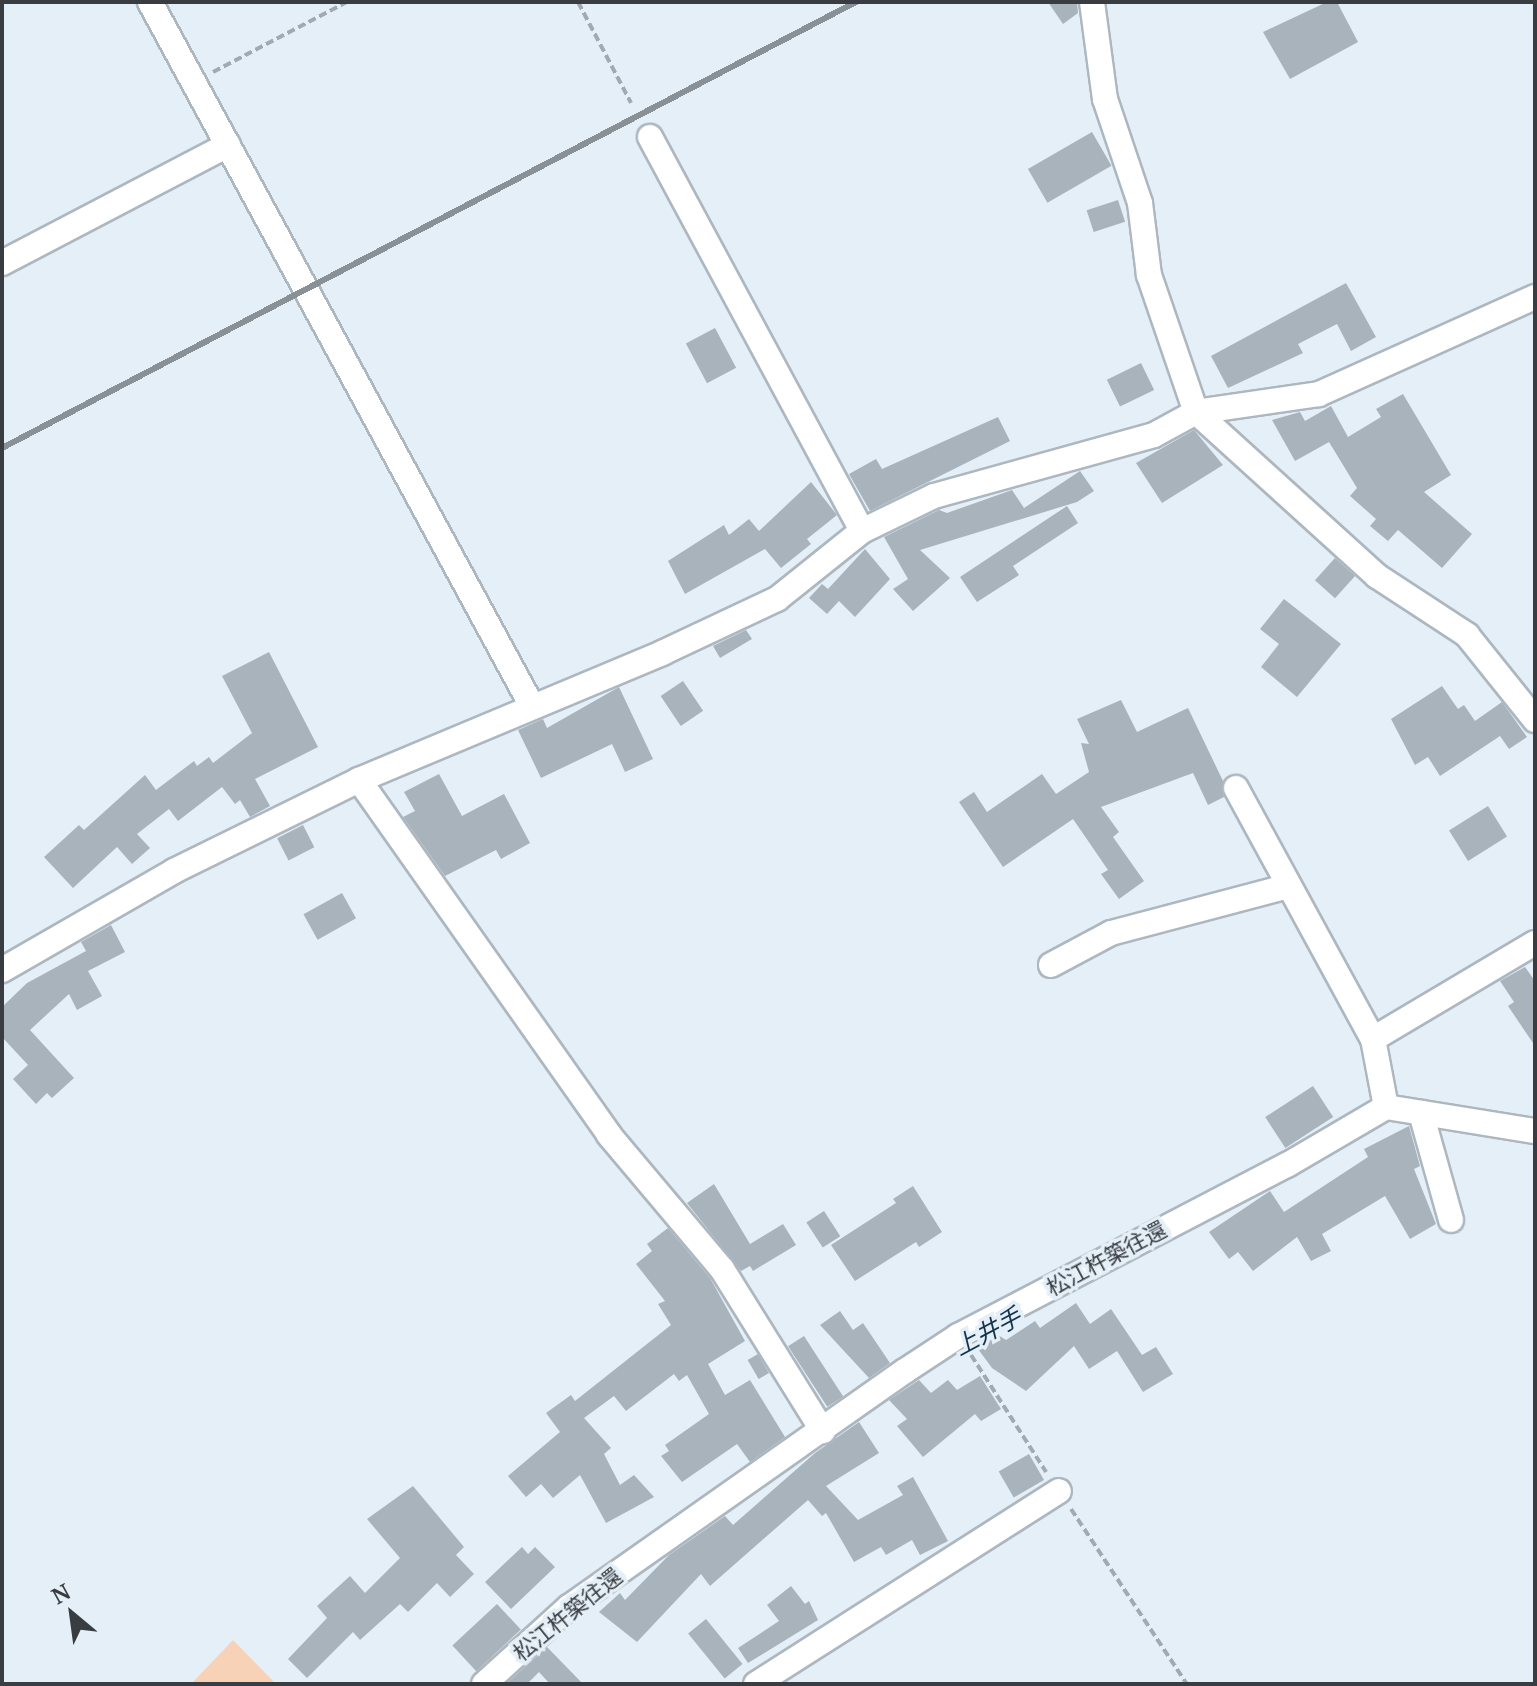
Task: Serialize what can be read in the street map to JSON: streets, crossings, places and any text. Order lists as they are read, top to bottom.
{
  "streets": {
    "street": ["松江杵築往還"]
  },
  "water": ["上井手"],
  "north": "top left"
}
